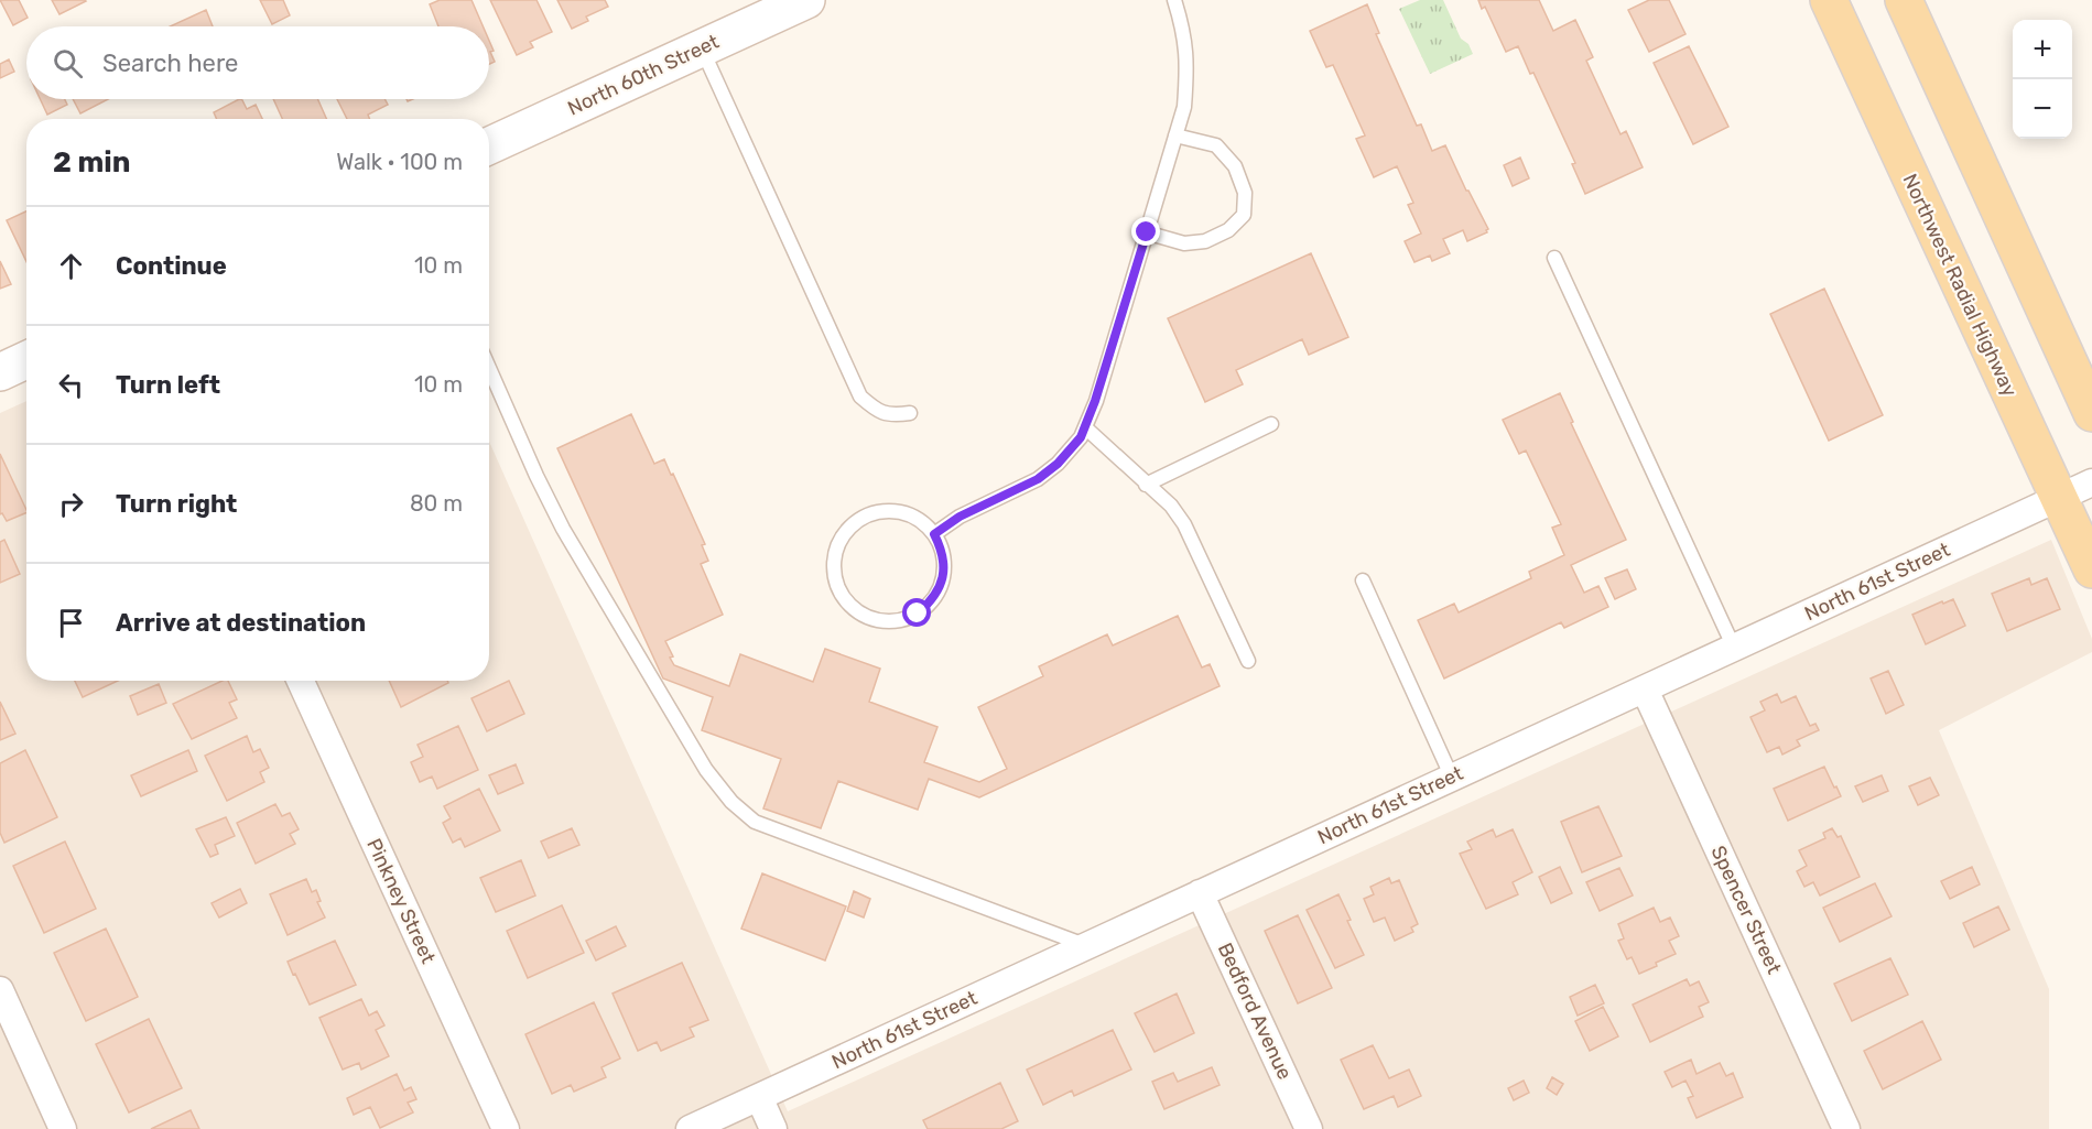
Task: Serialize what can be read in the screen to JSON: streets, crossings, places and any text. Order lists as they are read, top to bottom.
{
  "streets": {
    "main road": ["North 60th Street", "Northwest Radial Highway"],
    "street": [
      "North 61st Street",
      "Pinkney Street",
      "Spencer Street",
      "Bedford Avenue"
    ]
  },
  "crossings": [
    ["Northwest Radial Highway", "North 61st Street"],
    ["North 61st Street", "Spencer Street"],
    ["North 61st Street", "Bedford Avenue"]
  ],
  "page": {
    "map_buttons": ["+", "−"],
    "search": "Search here",
    "heading": ["2 min", "Walk · 100 m"],
    "list": [
      ["Continue", "10 m"],
      ["Turn left", "10 m"],
      ["Turn right", "80 m"],
      "Arrive at destination"
    ]
  }
}
